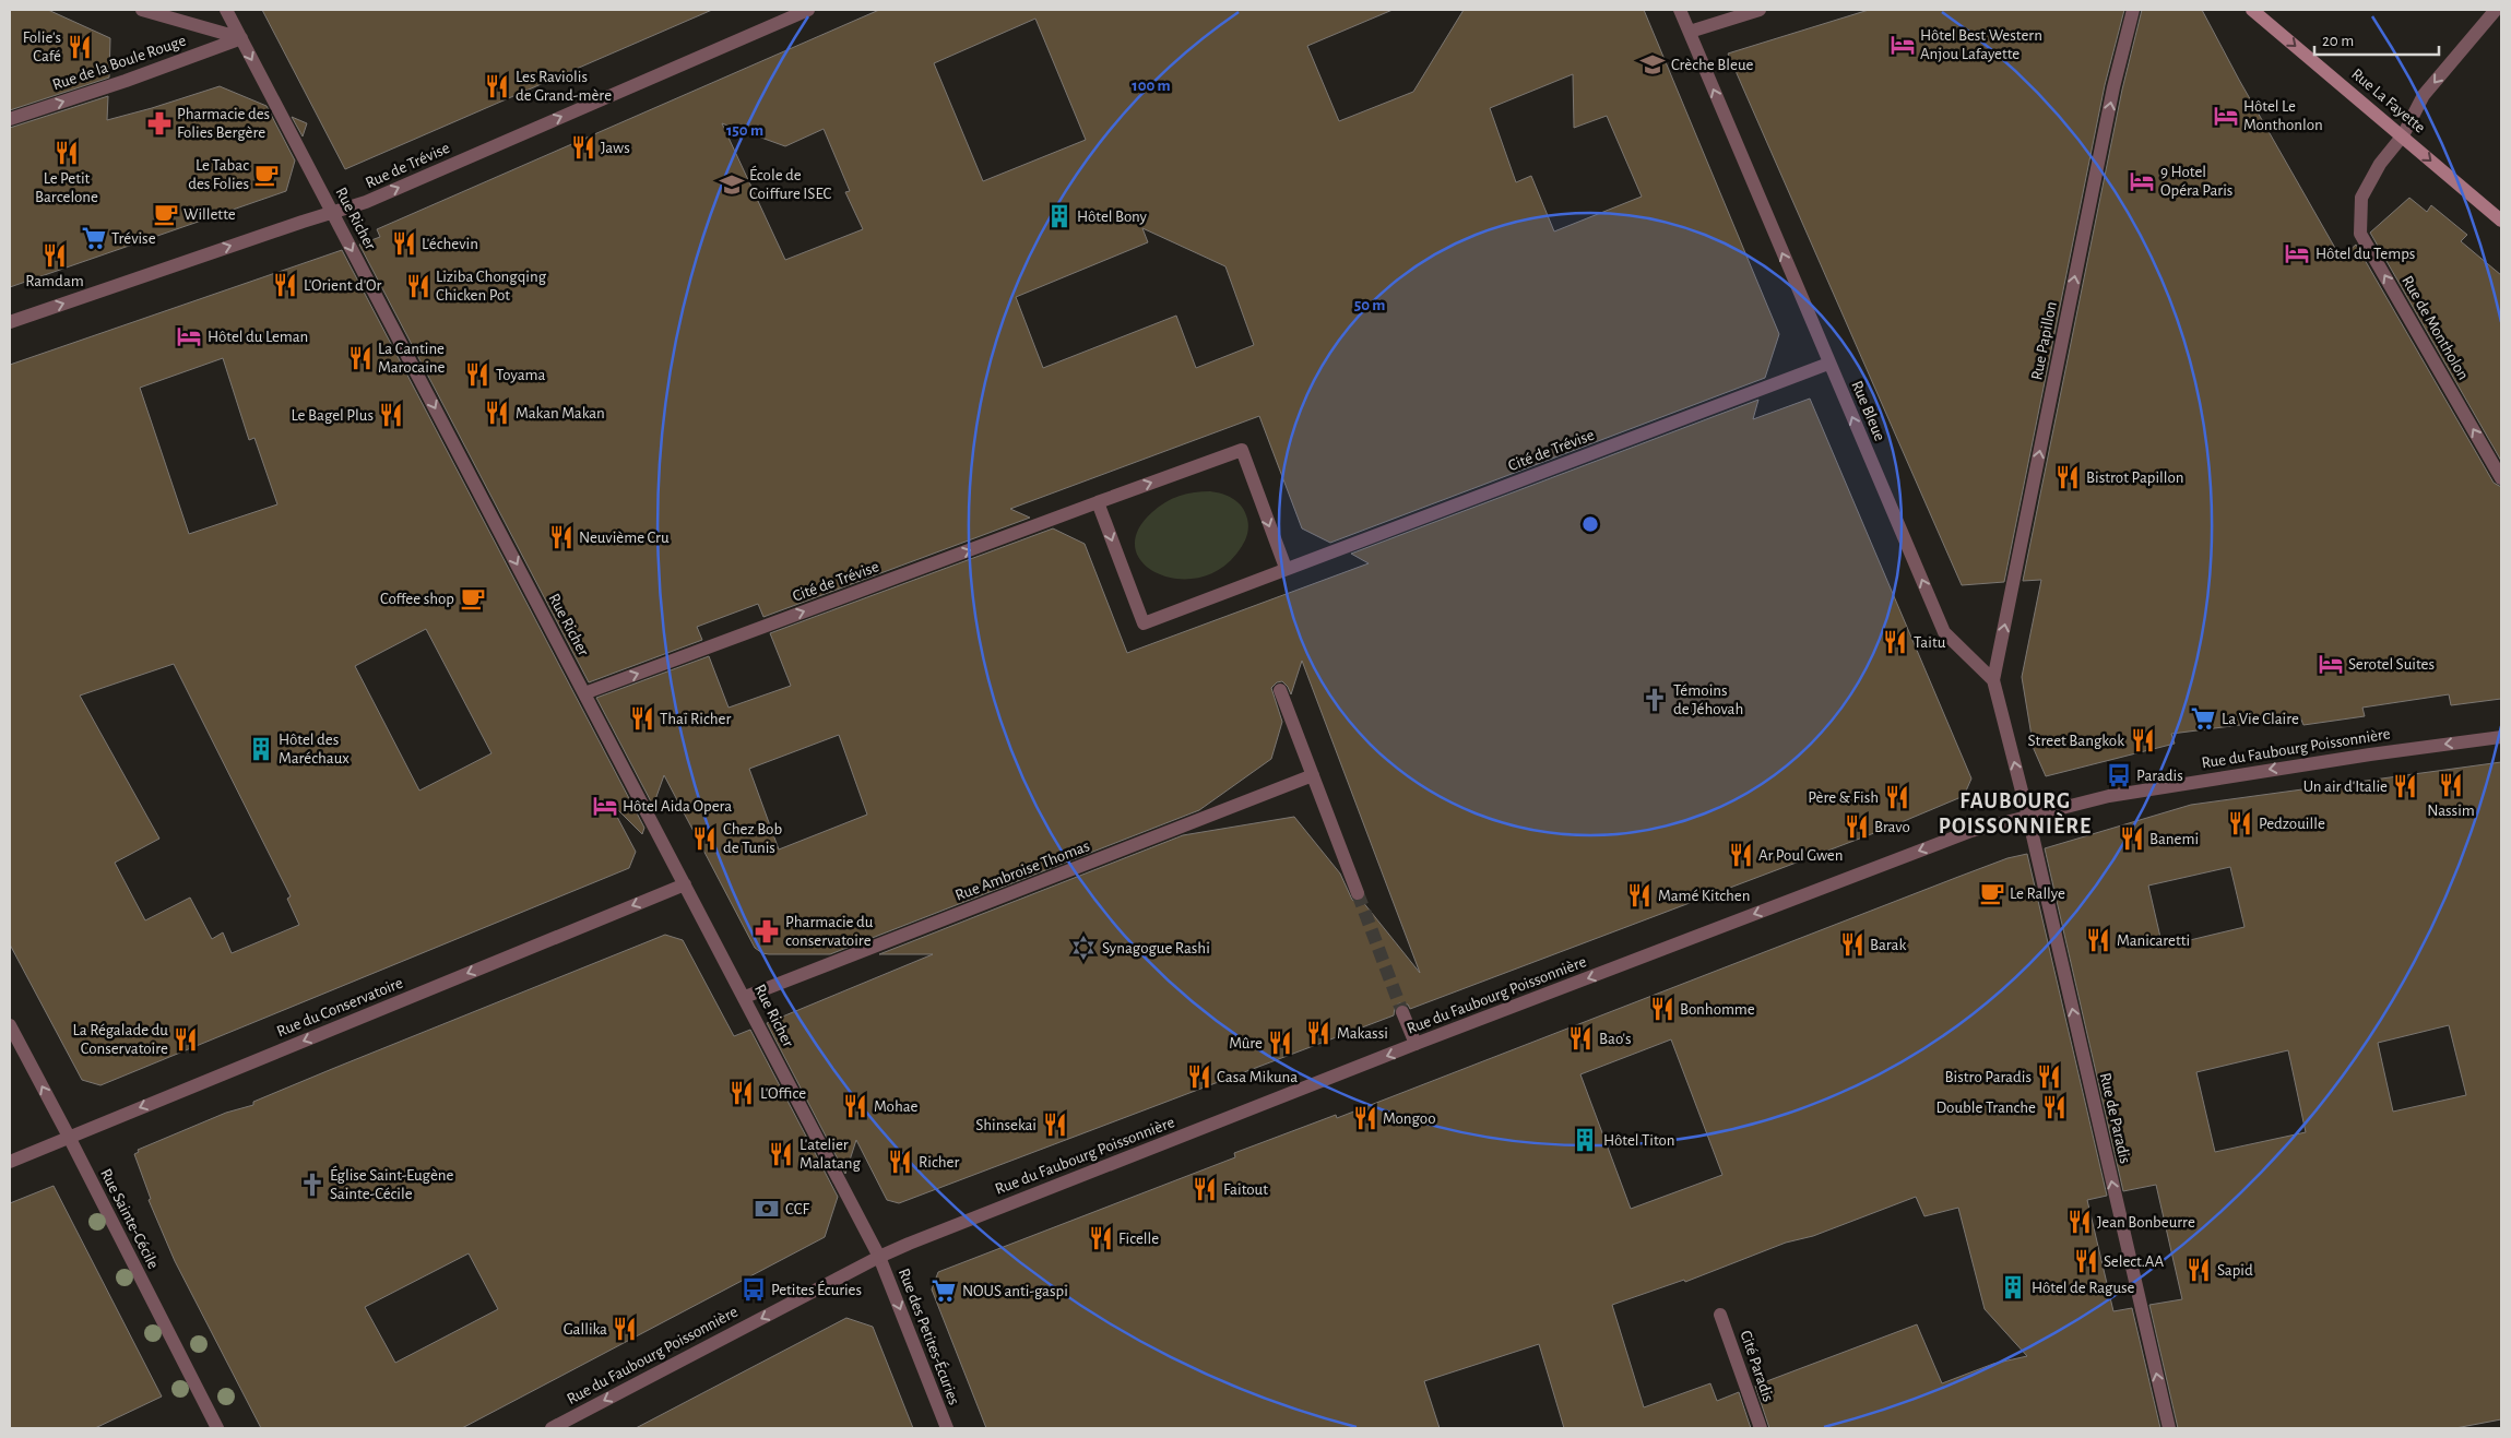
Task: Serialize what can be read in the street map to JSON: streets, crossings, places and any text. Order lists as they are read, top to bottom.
{
  "streets": {
    "main road": ["Rue La Fayette"],
    "street": [
      "Rue de la Boule Rouge",
      "Rue de Trévise",
      "Rue Richer",
      "Rue de Montholon",
      "Rue Papillon",
      "Rue Bleue",
      "Cité de Trévise",
      "Rue du Faubourg Poissonnière",
      "Rue Ambroise Thomas",
      "Rue du Conservatoire",
      "Rue de Paradis",
      "Rue Sainte-Cécile",
      "Rue des Petites-Écuries",
      "Cité Paradis"
    ]
  },
  "crossings": [
    ["Rue de la Boule Rouge", "Rue Richer"],
    ["Rue La Fayette", "Rue de Montholon"],
    ["Rue de Trévise", "Rue Richer"],
    ["Rue Richer", "Cité de Trévise"],
    ["Rue Richer", "Rue du Faubourg Poissonnière"],
    ["Rue Richer", "Rue Ambroise Thomas"],
    ["Rue Richer", "Rue du Conservatoire"],
    ["Rue Richer", "Rue des Petites-Écuries"],
    ["Rue Papillon", "Rue Bleue"],
    ["Rue Bleue", "Cité de Trévise"],
    ["Rue du Faubourg Poissonnière", "Rue de Paradis"],
    ["Rue du Faubourg Poissonnière", "Rue des Petites-Écuries"],
    ["Rue du Conservatoire", "Rue Sainte-Cécile"]
  ],
  "one_way": [
    "Rue de la Boule Rouge",
    "Rue La Fayette",
    "Rue de Trévise",
    "Rue Richer",
    "Rue Papillon",
    "Rue Bleue",
    "Cité de Trévise",
    "Rue du Faubourg Poissonnière",
    "Rue du Conservatoire",
    "Rue de Paradis",
    "Rue des Petites-Écuries"
  ],
  "districts": ["FAUBOURG POISSONNIÈRE"],
  "places": {
    "hotel": [
      "Hôtel Best Western Anjou Lafayette",
      "Hôtel Le Monthonlon",
      "9 Hotel Opéra Paris",
      "Hôtel du Temps",
      "Hôtel du Leman",
      "Serotel Suites",
      "Hôtel Aida Opera"
    ],
    "restaurant": [
      "Folie's Café",
      "Les Raviolis de Grand-mère",
      "Jaws",
      "Le Petit Barcelone",
      "L'échevin",
      "Ramdam",
      "L'Orient d'Or",
      "Liziba Chongqing Chicken Pot",
      "La Cantine Marocaine",
      "Toyama",
      "Makan Makan",
      "Le Bagel Plus",
      "Bistrot Papillon",
      "Neuvième Cru",
      "Taitu",
      "Thaï Richer",
      "Street Bangkok",
      "Nassim",
      "Un air d'Italie",
      "Père & Fish",
      "Pedzouille",
      "Bravo",
      "Chez Bob de Tunis",
      "Banemi",
      "Ar Poul Gwen",
      "Mamé Kitchen",
      "Manicaretti",
      "Barak",
      "Bonhomme",
      "Makassi",
      "Bao's",
      "La Régalade du Conservatoire",
      "Mûre",
      "Casa Mikuna",
      "Bistro Paradis",
      "L'Office",
      "Mohae",
      "Double Tranche",
      "Mongoo",
      "Shinsekai",
      "L'atelier Malatang",
      "Richer",
      "Faitout",
      "Jean Bonbeurre",
      "Ficelle",
      "Select.AA",
      "Sapid",
      "Gallika"
    ],
    "school or university": ["Crèche Bleue", "École de Coiffure ISEC"],
    "pharmacy": ["Pharmacie des Folies Bergère", "Pharmacie du conservatoire"],
    "cafe": [
      "Le Tabac des Folies",
      "Willette",
      "Coffee shop",
      "Le Rallye"
    ],
    "building": [
      "Hôtel Bony",
      "Hôtel des Maréchaux",
      "Hôtel Titon",
      "Hôtel de Raguse"
    ],
    "supermarket": ["Trévise", "La Vie Claire", "NOUS anti-gaspi"],
    "church": ["Témoins de Jéhovah", "Église Saint-Eugène Sainte-Cécile"],
    "bus stop": ["Paradis", "Petites Écuries"],
    "synagogue": ["Synagogue Rashi"],
    "bank": ["CCF"]
  },
  "scale_bar": "20 m",
  "rings": ["100 m", "150 m", "50 m"]
}
